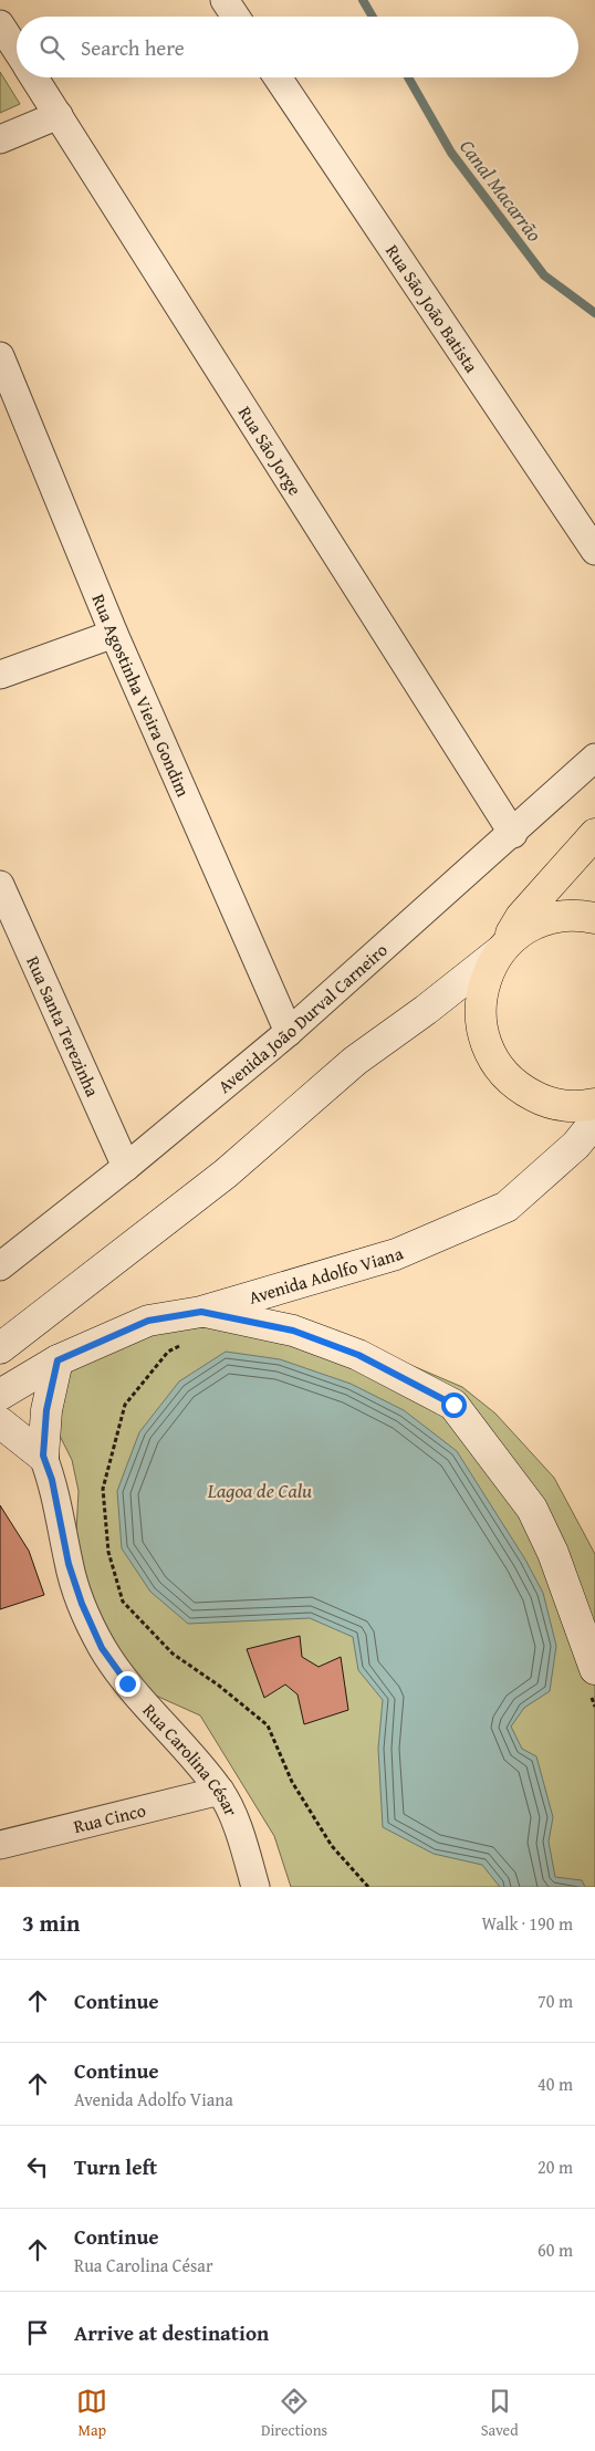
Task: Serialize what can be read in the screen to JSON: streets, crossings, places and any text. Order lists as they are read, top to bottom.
{
  "streets": {
    "main road": ["Avenida Adolfo Viana"],
    "street": [
      "Rua São João Batista",
      "Rua São Jorge",
      "Rua Agostinha Vieira Gondim",
      "Avenida João Durval Carneiro",
      "Rua Santa Terezinha",
      "Rua Carolina César",
      "Rua Cinco"
    ]
  },
  "crossings": [
    ["Rua São Jorge", "Avenida João Durval Carneiro"],
    ["Rua Agostinha Vieira Gondim", "Avenida João Durval Carneiro"],
    ["Avenida João Durval Carneiro", "Rua Santa Terezinha"],
    ["Rua Carolina César", "Rua Cinco"]
  ],
  "water": ["Canal Macarrão", "Lagoa de Calu"],
  "page": {
    "search": "Search here",
    "heading": ["3 min", "Walk · 190 m"],
    "list": [
      ["Continue", "70 m"],
      ["Continue", "Avenida Adolfo Viana", "40 m"],
      ["Turn left", "20 m"],
      ["Continue", "Rua Carolina César", "60 m"],
      "Arrive at destination"
    ],
    "nav": ["Map", "Directions", "Saved"]
  }
}
